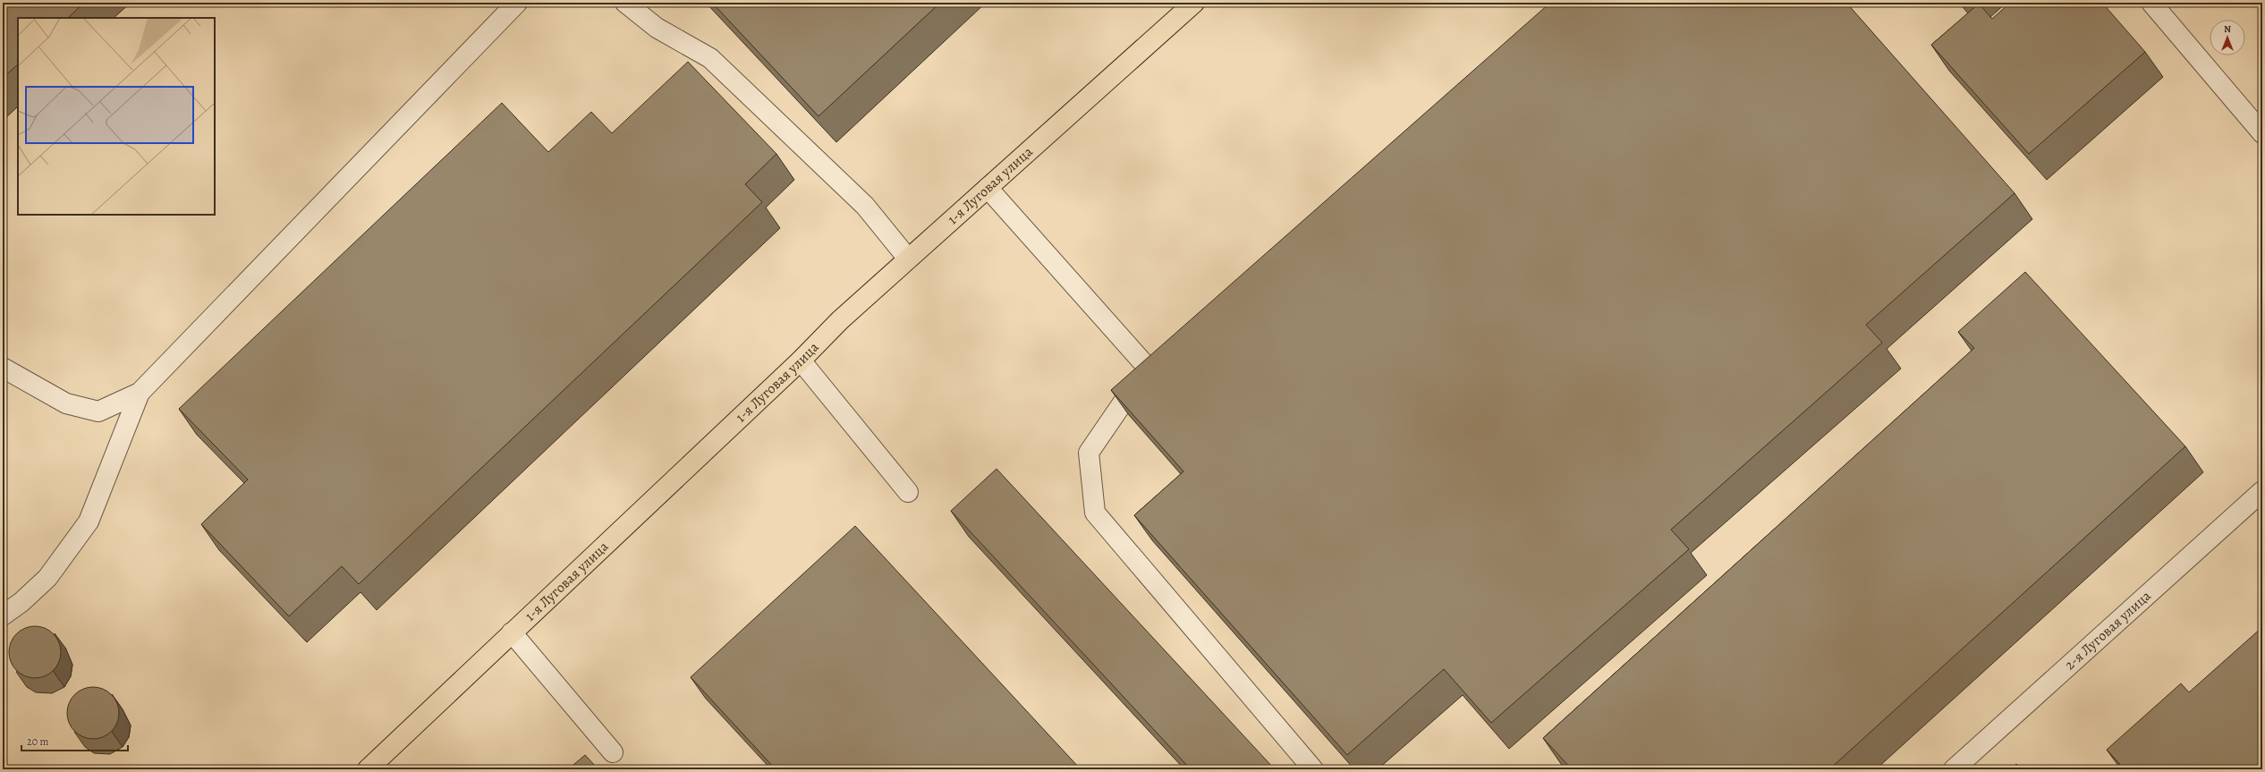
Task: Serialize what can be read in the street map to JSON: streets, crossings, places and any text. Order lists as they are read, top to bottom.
{
  "streets": {
    "main road": ["1-я Луговая улица"],
    "street": ["2-я Луговая улица"]
  },
  "scale_bar": "20 m",
  "north": "top"
}
